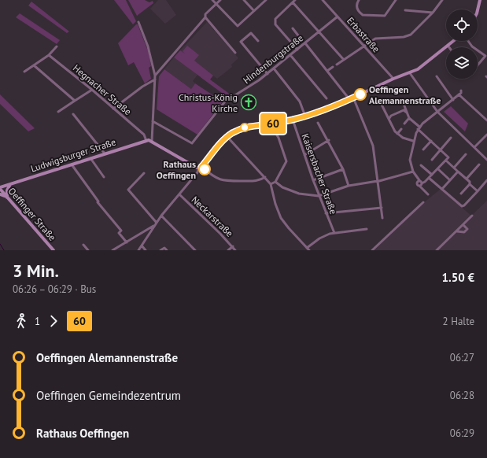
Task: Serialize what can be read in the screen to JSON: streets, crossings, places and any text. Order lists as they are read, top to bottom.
{
  "streets": {
    "street": [
      "Erbastraße",
      "Hindenburgstraße",
      "Hegnacher Straße",
      "Ludwigsburger Straße",
      "Kaisersbacher Straße",
      "Oeffinger Straße",
      "Neckarstraße"
    ]
  },
  "crossings": [
    ["Erbastraße", "Hindenburgstraße"],
    ["Hegnacher Straße", "Ludwigsburger Straße"],
    ["Ludwigsburger Straße", "Oeffinger Straße"]
  ],
  "places": {
    "other": ["Oeffingen Alemannenstraße", "Rathaus Oeffingen"],
    "church": ["Christus-König Kirche"]
  },
  "lines": ["bus line 60"],
  "page": {
    "on_map": "60",
    "heading": ["3 Min.", "06:26 – 06:29 · Bus", "1.50 €"],
    "legs": ["1", "60", "2 Halte"],
    "list": [
      {
        "name": "Oeffingen Alemannenstraße",
        "value": "06:27"
      },
      {
        "name": "Oeffingen Gemeindezentrum",
        "value": "06:28"
      },
      {
        "name": "Rathaus Oeffingen",
        "value": "06:29"
      }
    ]
  }
}
